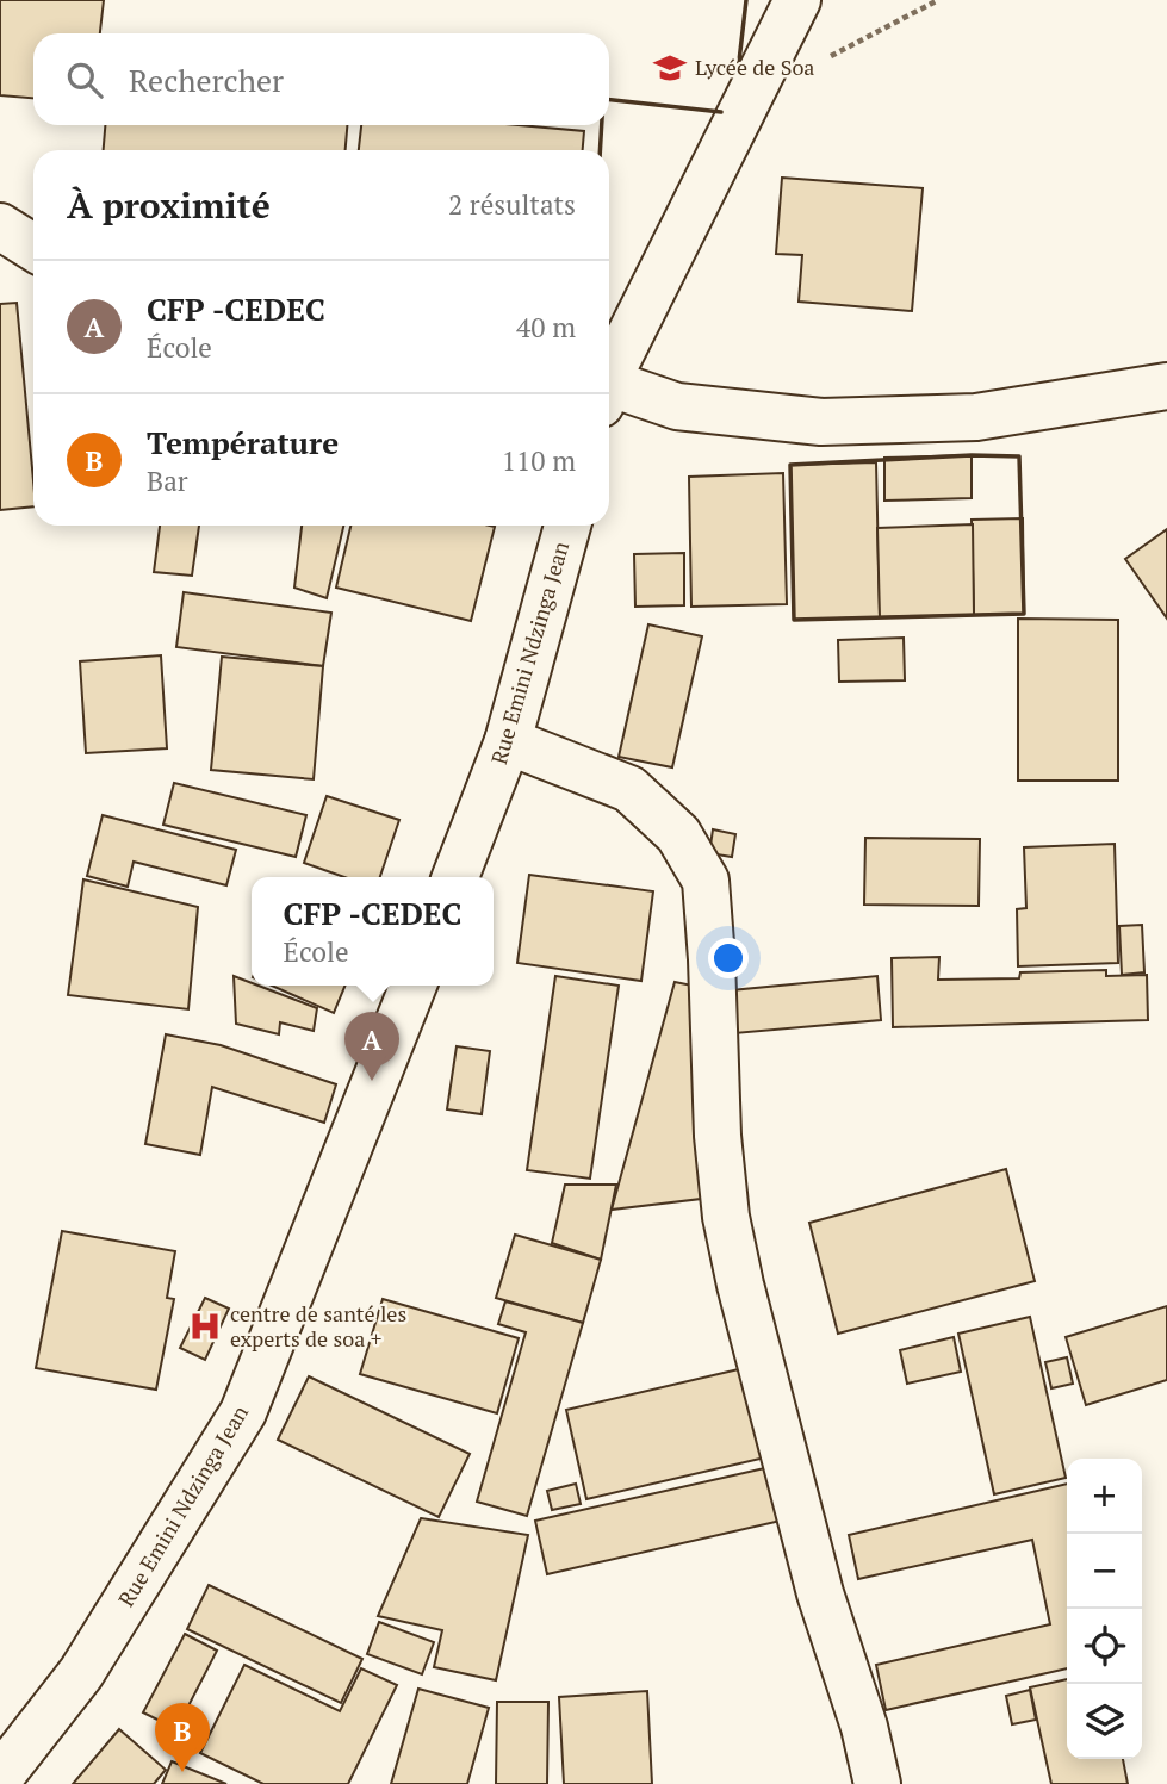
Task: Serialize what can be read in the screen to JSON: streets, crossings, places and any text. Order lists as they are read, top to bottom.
{
  "streets": {
    "street": ["Rue Emini Ndzinga Jean"]
  },
  "places": {
    "school or university": ["Lycée de Soa"],
    "hospital": ["centre de santé les experts de soa +"]
  },
  "page": {
    "search": "Rechercher",
    "heading": ["À proximité", "2 résultats"],
    "list": [
      {
        "mark": "A",
        "name": "CFP -CEDEC",
        "note": "École",
        "value": "40 m"
      },
      {
        "mark": "B",
        "name": "Température",
        "note": "Bar",
        "value": "110 m"
      }
    ],
    "popup": ["CFP -CEDEC", "École"],
    "pins": ["A", "B"],
    "map_buttons": ["+", "−"]
  }
}
